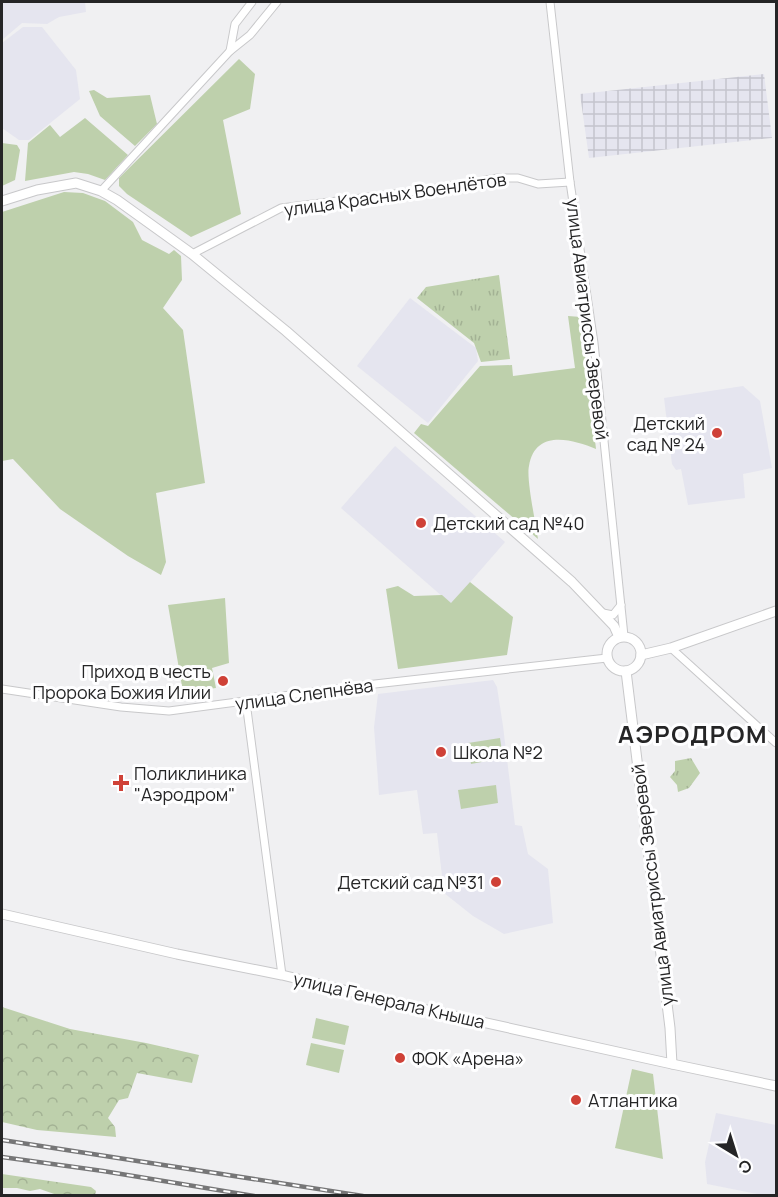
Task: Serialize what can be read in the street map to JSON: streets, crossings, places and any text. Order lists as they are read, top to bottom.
{
  "streets": {
    "street": [
      "улица Красных Военлётов",
      "улица Авиатриссы Зверевой",
      "улица Слепнёва",
      "улица Генерала Кныша"
    ]
  },
  "crossings": [
    ["улица Красных Военлётов", "улица Авиатриссы Зверевой"],
    ["улица Авиатриссы Зверевой", "улица Слепнёва"],
    ["улица Авиатриссы Зверевой", "улица Генерала Кныша"]
  ],
  "districts": ["АЭРОДРОМ"],
  "places": {
    "other": [
      "Детский сад № 24",
      "Детский сад №40",
      "Приход в честь Пророка Божия Илии",
      "Школа №2",
      "Детский сад №31",
      "ФОК «Арена»",
      "Атлантика"
    ],
    "health": ["Поликлиника \"Аэродром\""]
  },
  "north": "bottom right"
}
